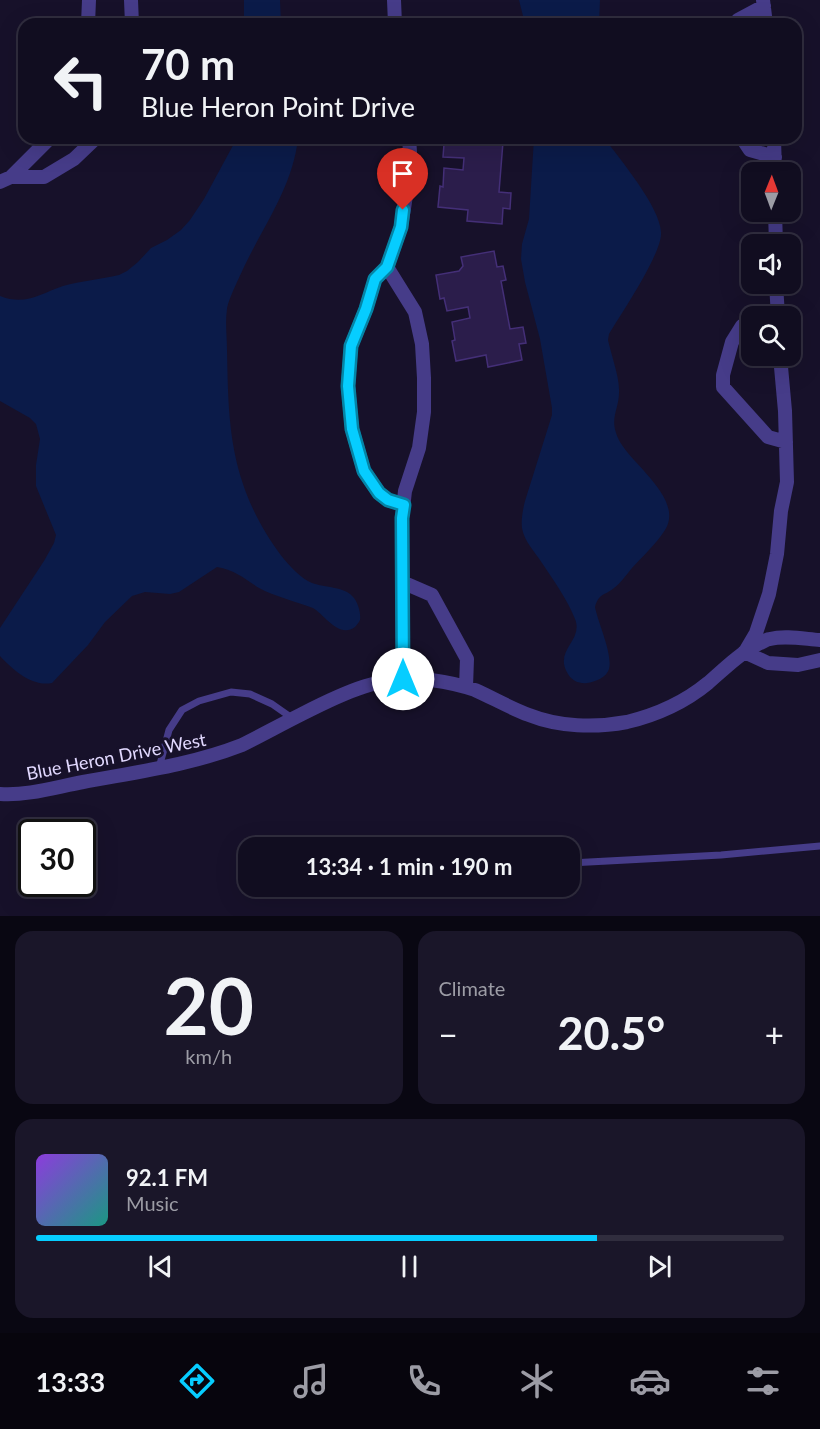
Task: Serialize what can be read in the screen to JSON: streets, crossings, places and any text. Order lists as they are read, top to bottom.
{
  "streets": {
    "street": ["Blue Heron Drive West"]
  },
  "north": "top",
  "page": {
    "turn": ["70 m", "Blue Heron Point Drive"],
    "limit": "30",
    "trip": "13:34 · 1 min · 190 m",
    "tile": [
      ["20", "km/h"],
      "Climate"
    ],
    "heat": ["−", "20.5°", "+"],
    "song": ["92.1 FM", "Music"],
    "tabs": "13:33"
  }
}
